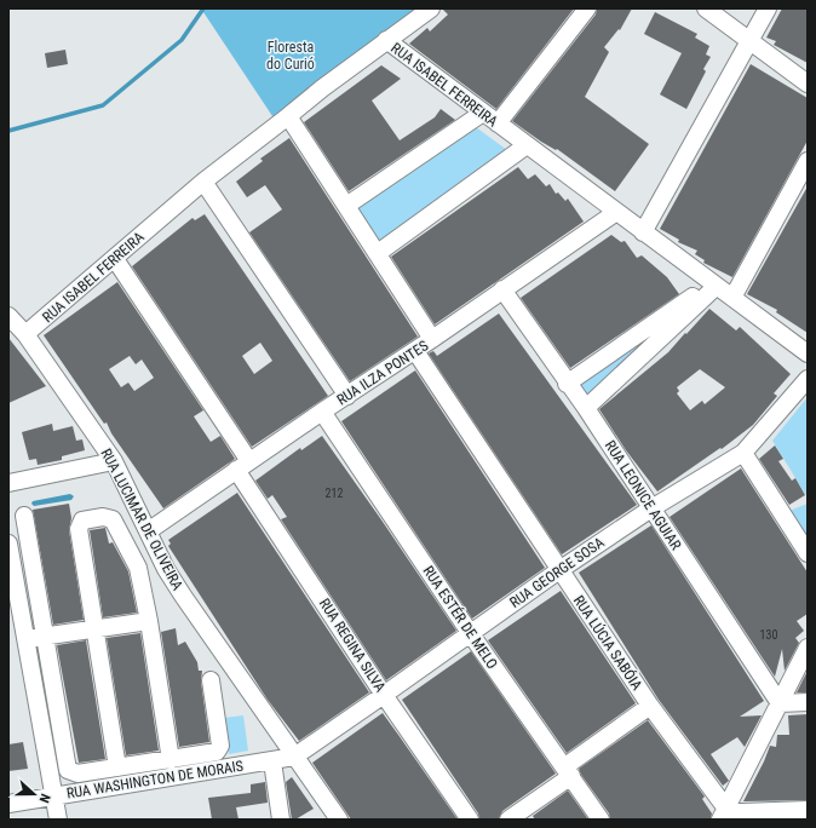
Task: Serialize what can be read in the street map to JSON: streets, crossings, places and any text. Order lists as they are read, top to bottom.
{
  "streets": {
    "street": [
      "RUA ISABEL FERREIRA",
      "RUA ILZA PONTES",
      "RUA LEONICE AGUIAR",
      "RUA LUCIMAR DE OLIVEIRA",
      "RUA GEORGE SOSA",
      "RUA ESTÉR DE MELO",
      "RUA LÚCIA SABÓIA",
      "RUA REGINA SILVA",
      "RUA WASHINGTON DE MORAIS"
    ]
  },
  "crossings": [
    ["RUA ISABEL FERREIRA", "RUA ILZA PONTES"],
    ["RUA ISABEL FERREIRA", "RUA LUCIMAR DE OLIVEIRA"],
    ["RUA ISABEL FERREIRA", "RUA REGINA SILVA"],
    ["RUA ILZA PONTES", "RUA LEONICE AGUIAR"],
    ["RUA ILZA PONTES", "RUA LUCIMAR DE OLIVEIRA"],
    ["RUA ILZA PONTES", "RUA ESTÉR DE MELO"],
    ["RUA ILZA PONTES", "RUA LÚCIA SABÓIA"],
    ["RUA ILZA PONTES", "RUA REGINA SILVA"],
    ["RUA LEONICE AGUIAR", "RUA GEORGE SOSA"],
    ["RUA LUCIMAR DE OLIVEIRA", "RUA GEORGE SOSA"],
    ["RUA LUCIMAR DE OLIVEIRA", "RUA WASHINGTON DE MORAIS"],
    ["RUA GEORGE SOSA", "RUA ESTÉR DE MELO"],
    ["RUA GEORGE SOSA", "RUA LÚCIA SABÓIA"],
    ["RUA GEORGE SOSA", "RUA REGINA SILVA"],
    ["RUA GEORGE SOSA", "RUA WASHINGTON DE MORAIS"]
  ],
  "parks": ["Floresta do Curió"],
  "house_numbers": ["212", "130"],
  "north": "right"
}
